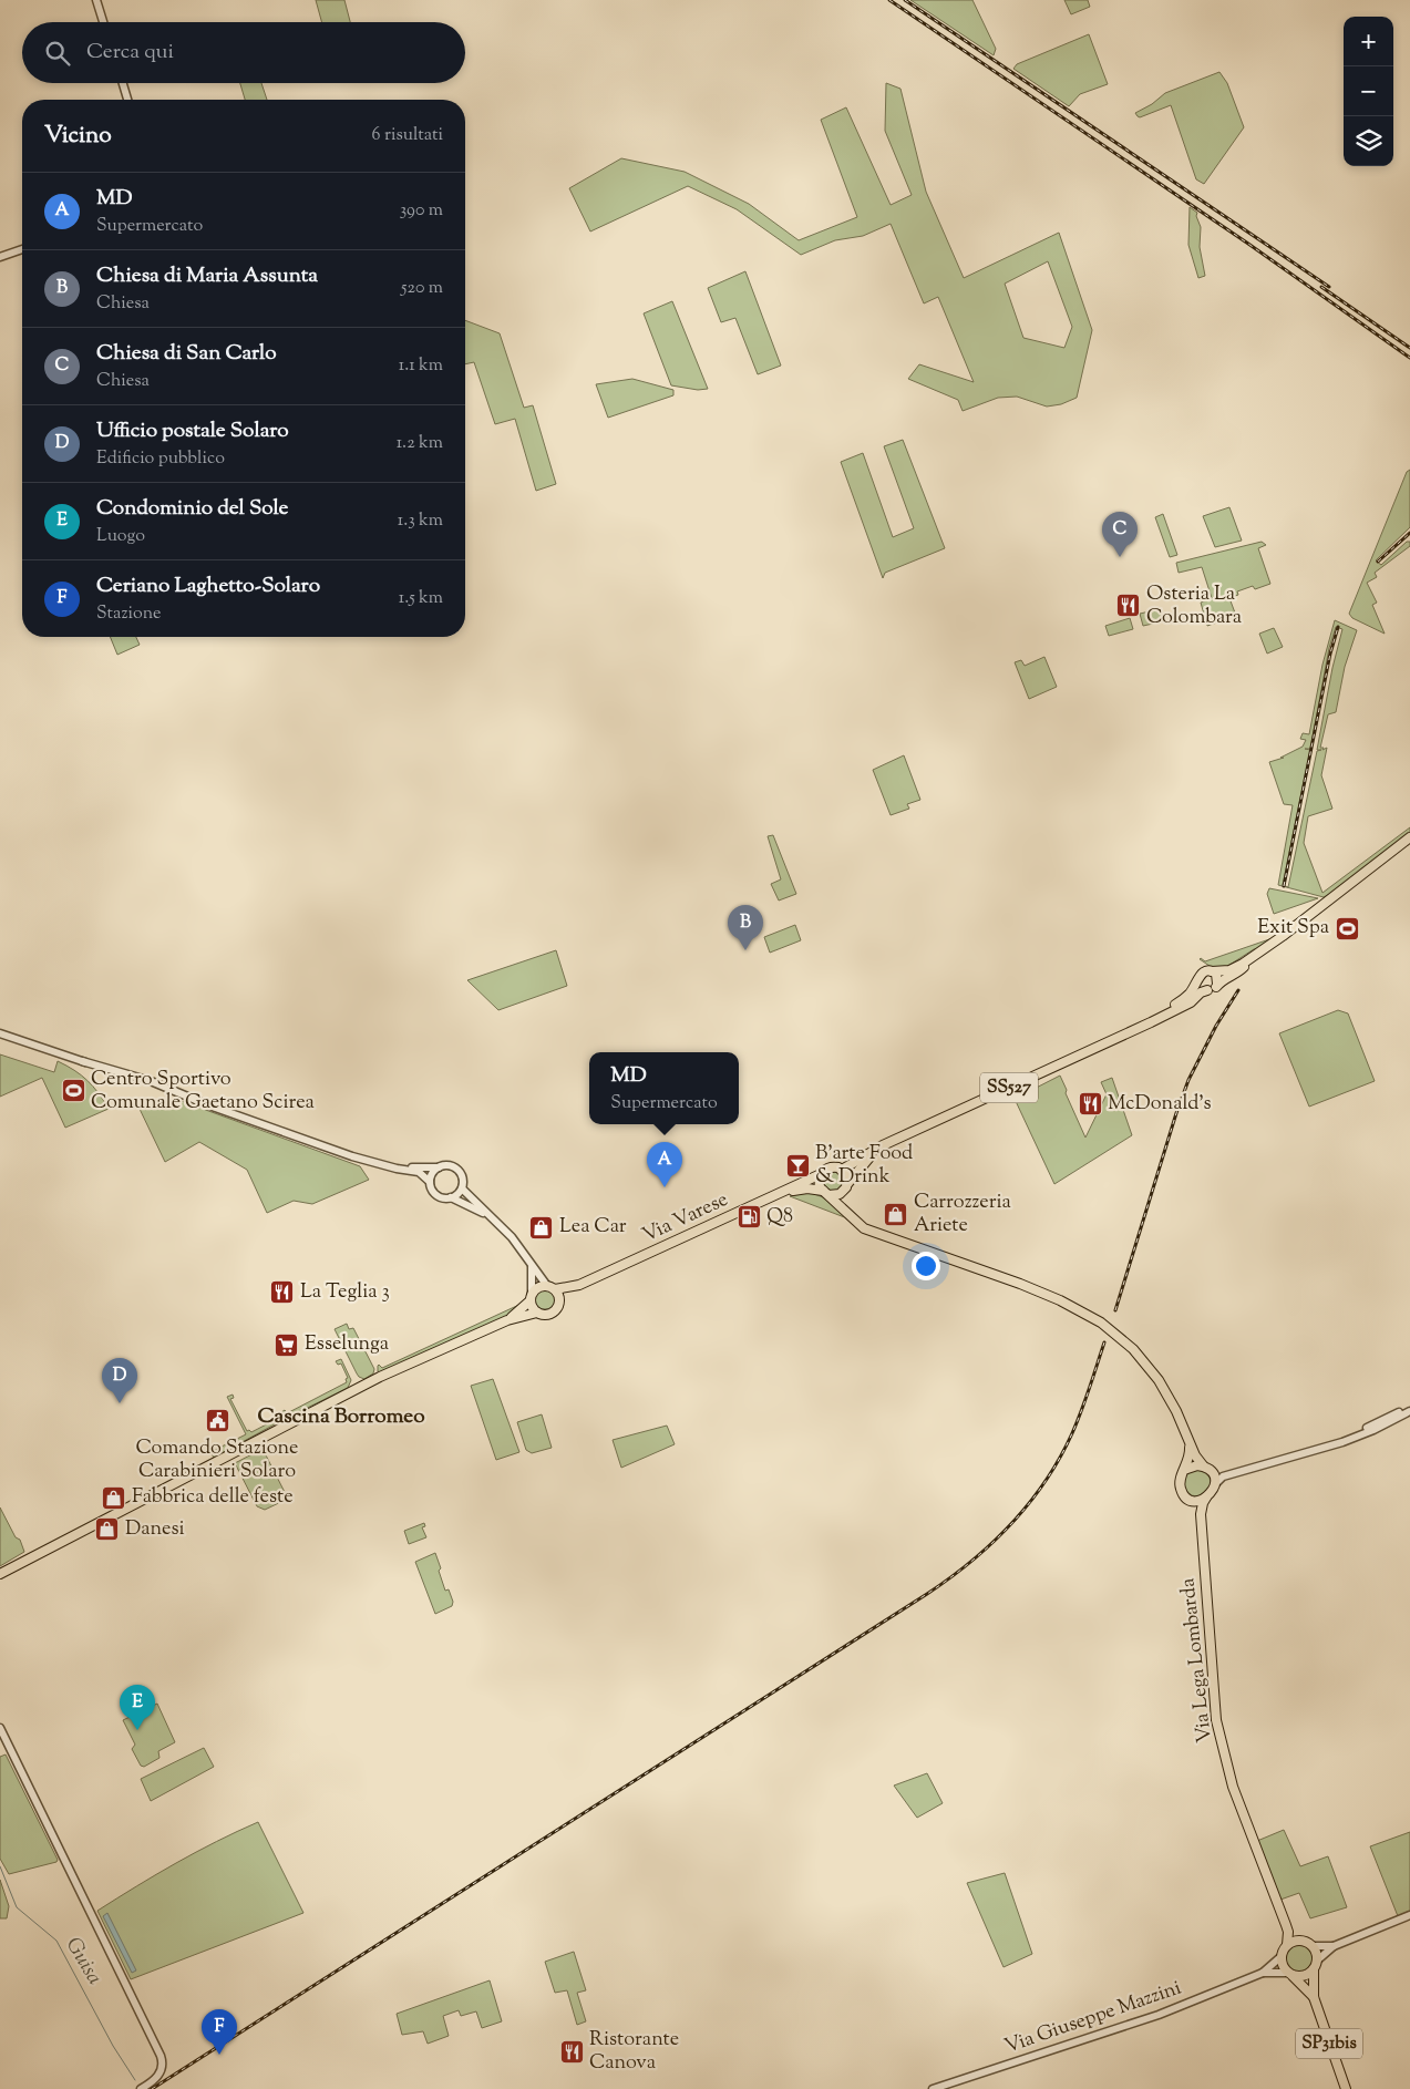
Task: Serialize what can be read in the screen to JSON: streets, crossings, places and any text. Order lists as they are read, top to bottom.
{
  "streets": {
    "main road": [
      "SS527",
      "Via Varese",
      "Via Lega Lombarda",
      "SP31bis"
    ],
    "street": ["Via Giuseppe Mazzini"]
  },
  "crossings": [
    ["SS527", "Via Varese"],
    ["Via Lega Lombarda", "Via Giuseppe Mazzini"],
    ["Via Lega Lombarda", "SP31bis"],
    ["Via Giuseppe Mazzini", "SP31bis"]
  ],
  "districts": ["Cascina Borromeo"],
  "water": ["Guisa"],
  "places": {
    "restaurant": [
      "Osteria La Colombara",
      "McDonald's",
      "La Teglia 3",
      "Ristorante Canova"
    ],
    "sports": ["Exit Spa", "Centro Sportivo Comunale Gaetano Scirea"],
    "bar": ["B'arte Food & Drink"],
    "shop": [
      "Carrozzeria Ariete",
      "Lea Car",
      "Fabbrica delle feste",
      "Danesi"
    ],
    "fuel station": ["Q8"],
    "supermarket": ["Esselunga"],
    "public building": ["Comando Stazione Carabinieri Solaro"]
  },
  "page": {
    "map_buttons": ["+", "−"],
    "search": "Cerca qui",
    "heading": ["Vicino", "6 risultati"],
    "list": [
      {
        "mark": "A",
        "name": "MD",
        "note": "Supermercato",
        "value": "390 m"
      },
      {
        "mark": "B",
        "name": "Chiesa di Maria Assunta",
        "note": "Chiesa",
        "value": "520 m"
      },
      {
        "mark": "C",
        "name": "Chiesa di San Carlo",
        "note": "Chiesa",
        "value": "1.1 km"
      },
      {
        "mark": "D",
        "name": "Ufficio postale Solaro",
        "note": "Edificio pubblico",
        "value": "1.2 km"
      },
      {
        "mark": "E",
        "name": "Condominio del Sole",
        "note": "Luogo",
        "value": "1.3 km"
      },
      {
        "mark": "F",
        "name": "Ceriano Laghetto-Solaro",
        "note": "Stazione",
        "value": "1.5 km"
      }
    ],
    "pins": [
      "C",
      "B",
      "A",
      "D",
      "E",
      "F"
    ],
    "popup": ["MD", "Supermercato"]
  }
}
